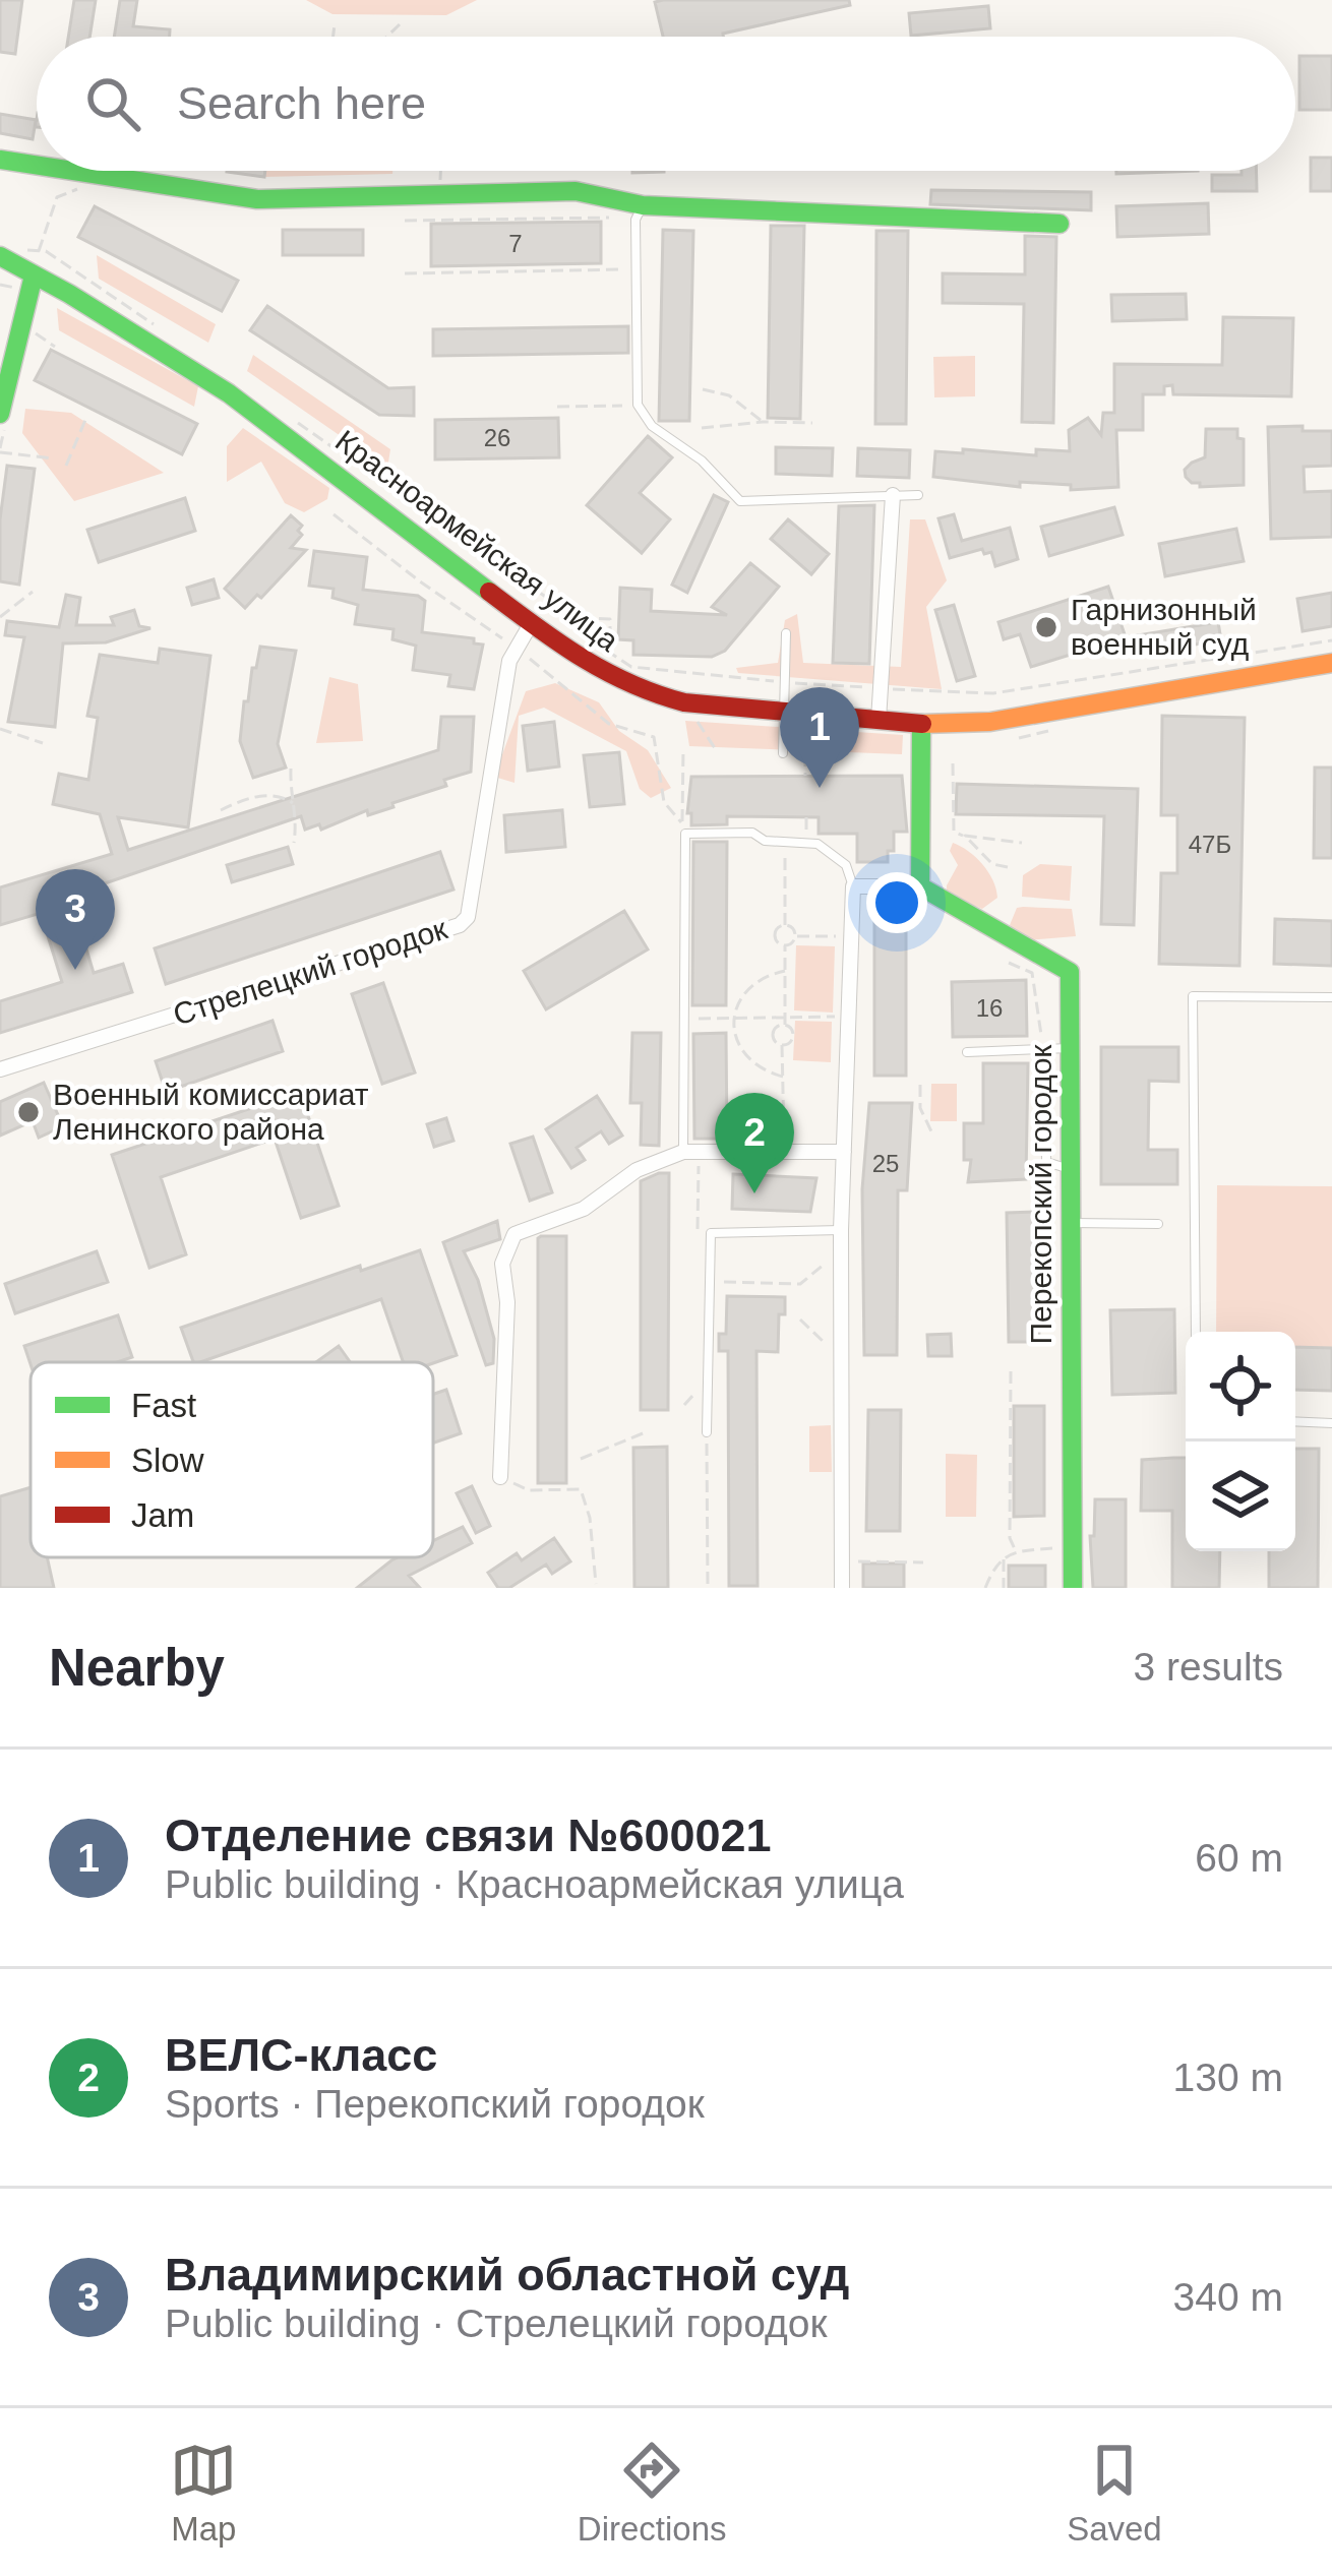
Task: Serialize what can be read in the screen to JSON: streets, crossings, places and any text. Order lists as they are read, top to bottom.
{
  "streets": {
    "street": ["Красноармейская улица", "Стрелецкий городок", "Перекопский городок"]
  },
  "crossings": [
    ["Красноармейская улица", "Стрелецкий городок"]
  ],
  "places": ["Гарнизонный военный суд", "Военный комиссариат Ленинского района"],
  "house_numbers": [
    "7",
    "26",
    "47Б",
    "16",
    "25"
  ],
  "legend": ["Fast", "Slow", "Jam"],
  "page": {
    "search": "Search here",
    "pins": ["1", "3", "2"],
    "heading": ["Nearby", "3 results"],
    "list": [
      {
        "mark": "1",
        "name": "Отделение связи №600021",
        "note": "Public building · Красноармейская улица",
        "value": "60 m"
      },
      {
        "mark": "2",
        "name": "ВЕЛС-класс",
        "note": "Sports · Перекопский городок",
        "value": "130 m"
      },
      {
        "mark": "3",
        "name": "Владимирский областной суд",
        "note": "Public building · Стрелецкий городок",
        "value": "340 m"
      }
    ],
    "nav": ["Map", "Directions", "Saved"]
  }
}
